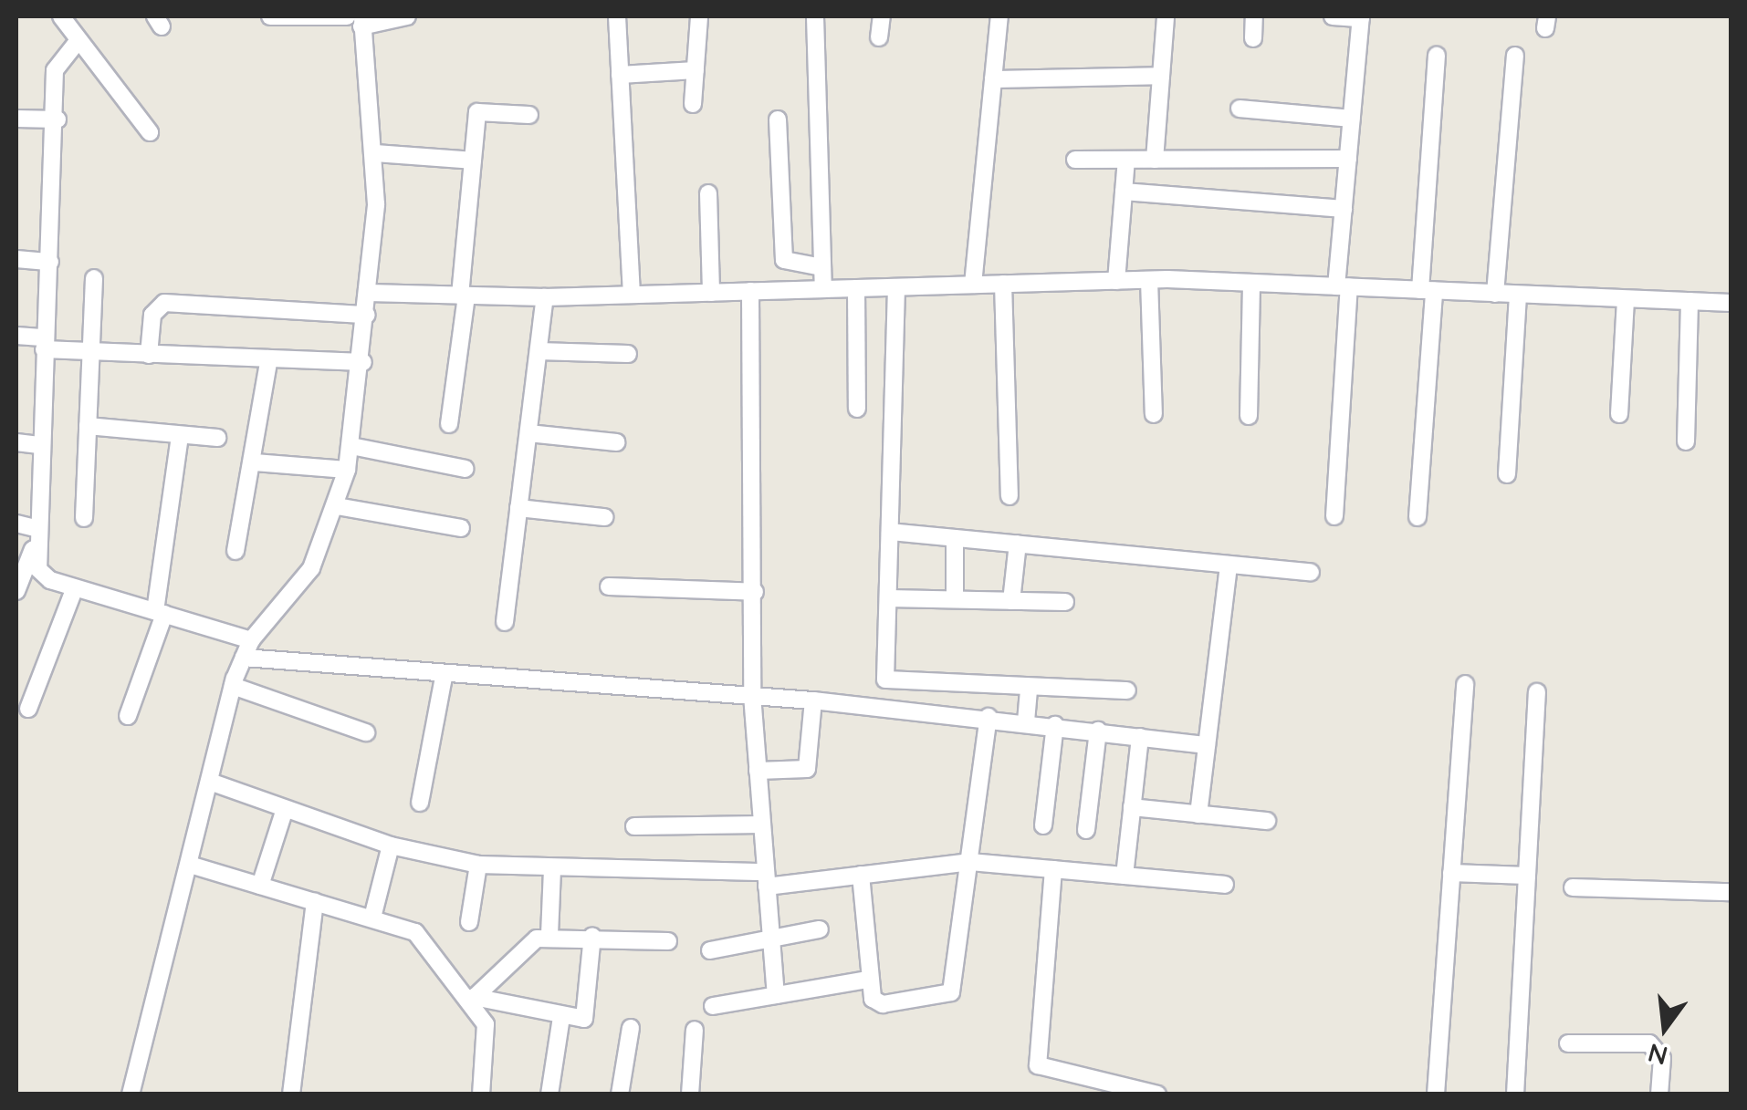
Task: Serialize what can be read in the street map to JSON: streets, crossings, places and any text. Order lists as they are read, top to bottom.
{
  "north": "bottom"
}
